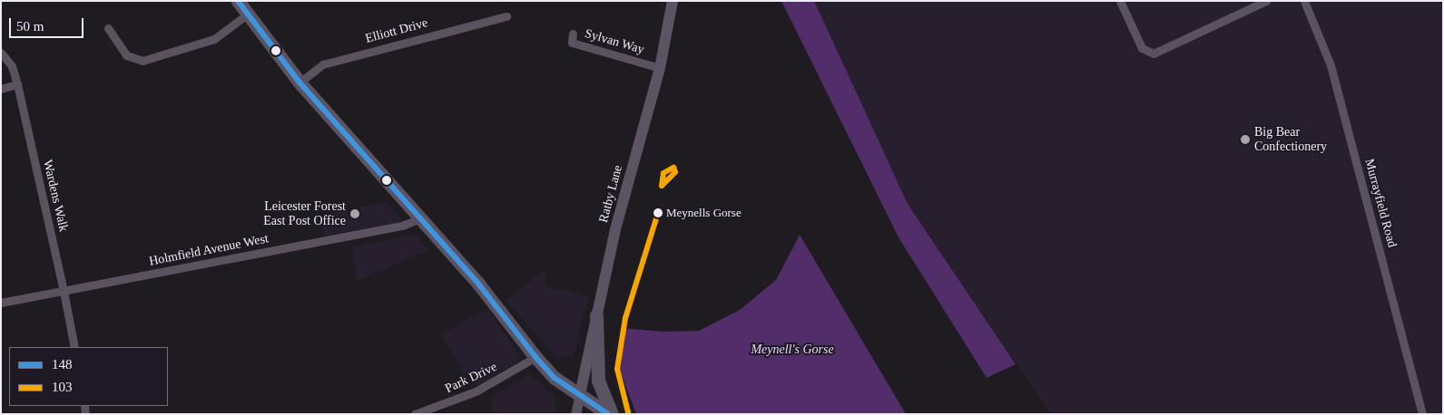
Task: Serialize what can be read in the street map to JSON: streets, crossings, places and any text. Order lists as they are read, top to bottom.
{
  "streets": {
    "main road": ["Ratby Lane"],
    "street": [
      "Elliott Drive",
      "Sylvan Way",
      "Wardens Walk",
      "Murrayfield Road",
      "Holmfield Avenue West",
      "Park Drive"
    ]
  },
  "crossings": [
    ["Sylvan Way", "Ratby Lane"],
    ["Wardens Walk", "Holmfield Avenue West"]
  ],
  "parks": ["Meynell's Gorse"],
  "places": ["Big Bear Confectionery", "Meynells Gorse", "Leicester Forest East Post Office"],
  "lines": ["transit line 148", "transit line 103"],
  "legend": ["148", "103"],
  "scale_bar": "50 m"
}
